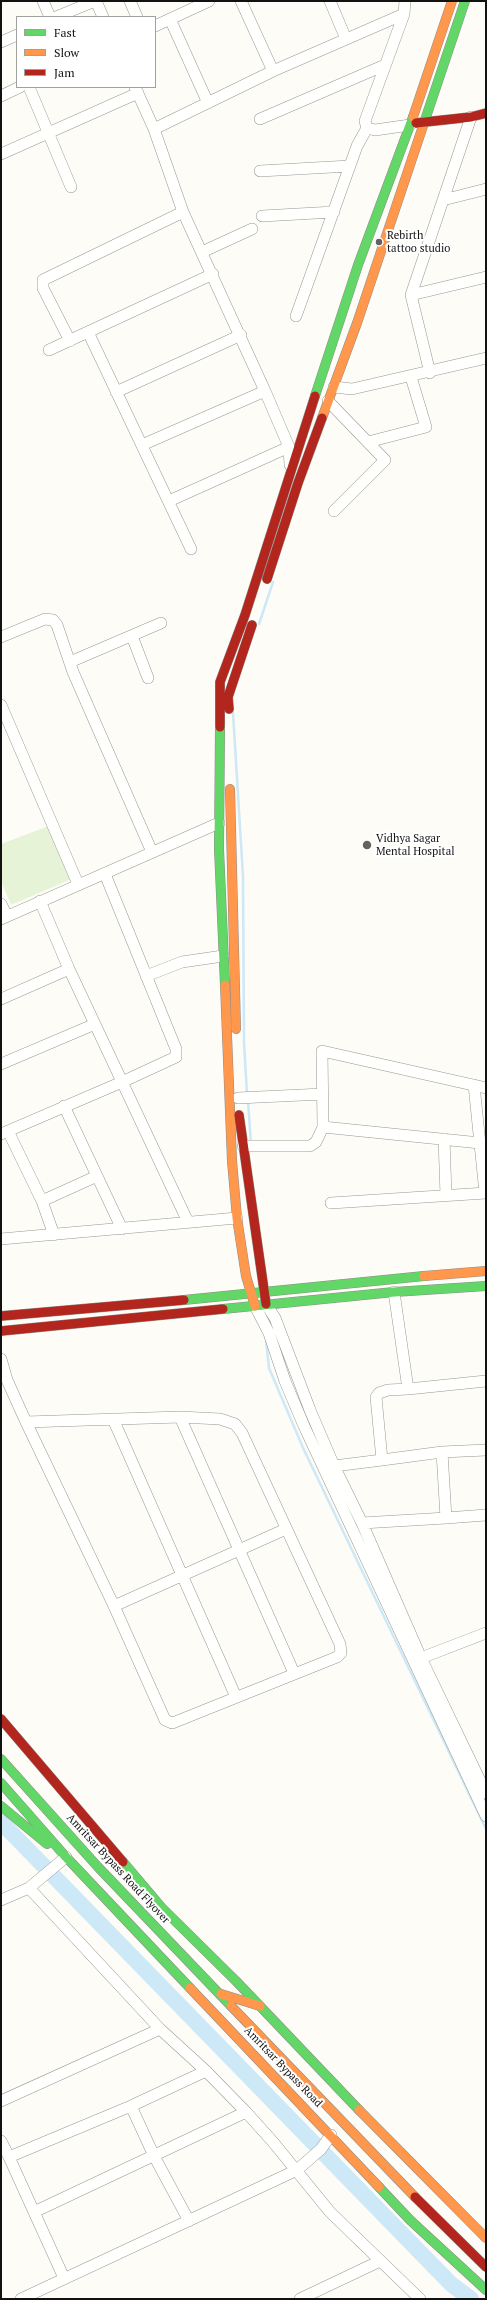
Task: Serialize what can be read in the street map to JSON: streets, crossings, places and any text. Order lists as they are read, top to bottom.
{
  "streets": {
    "main road": ["Amritsar Bypass Road Flyover", "Amritsar Bypass Road"]
  },
  "crossings": [
    ["Amritsar Bypass Road Flyover", "Amritsar Bypass Road"]
  ],
  "places": ["Rebirth tattoo studio", "Vidhya Sagar Mental Hospital"],
  "legend": ["Fast", "Slow", "Jam"]
}
